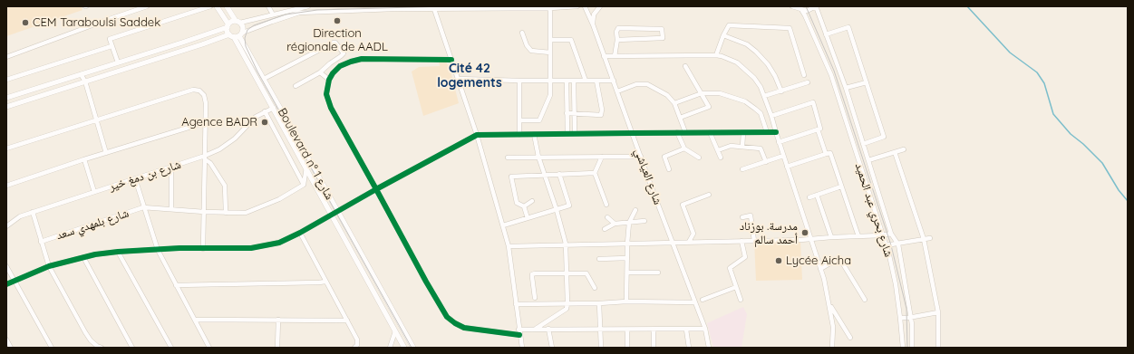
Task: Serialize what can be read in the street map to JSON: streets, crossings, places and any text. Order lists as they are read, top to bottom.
{
  "streets": {
    "main road": ["Boulevard n° شارع 1"],
    "street": [
      "شارع بن دمغ خير",
      "شارع العياشي",
      "شارع بحري عبد الحميد",
      "شارع بلمهدي سعد"
    ]
  },
  "crossings": [
    ["Boulevard n° شارع 1", "شارع بن دمغ خير"]
  ],
  "districts": ["Cité 42 logements"],
  "places": [
    "Direction régionale de AADL",
    "CEM Taraboulsi Saddek",
    "Agence BADR",
    "مدرسة. بوزناد أحمد سالم",
    "Lycée Aicha"
  ]
}
